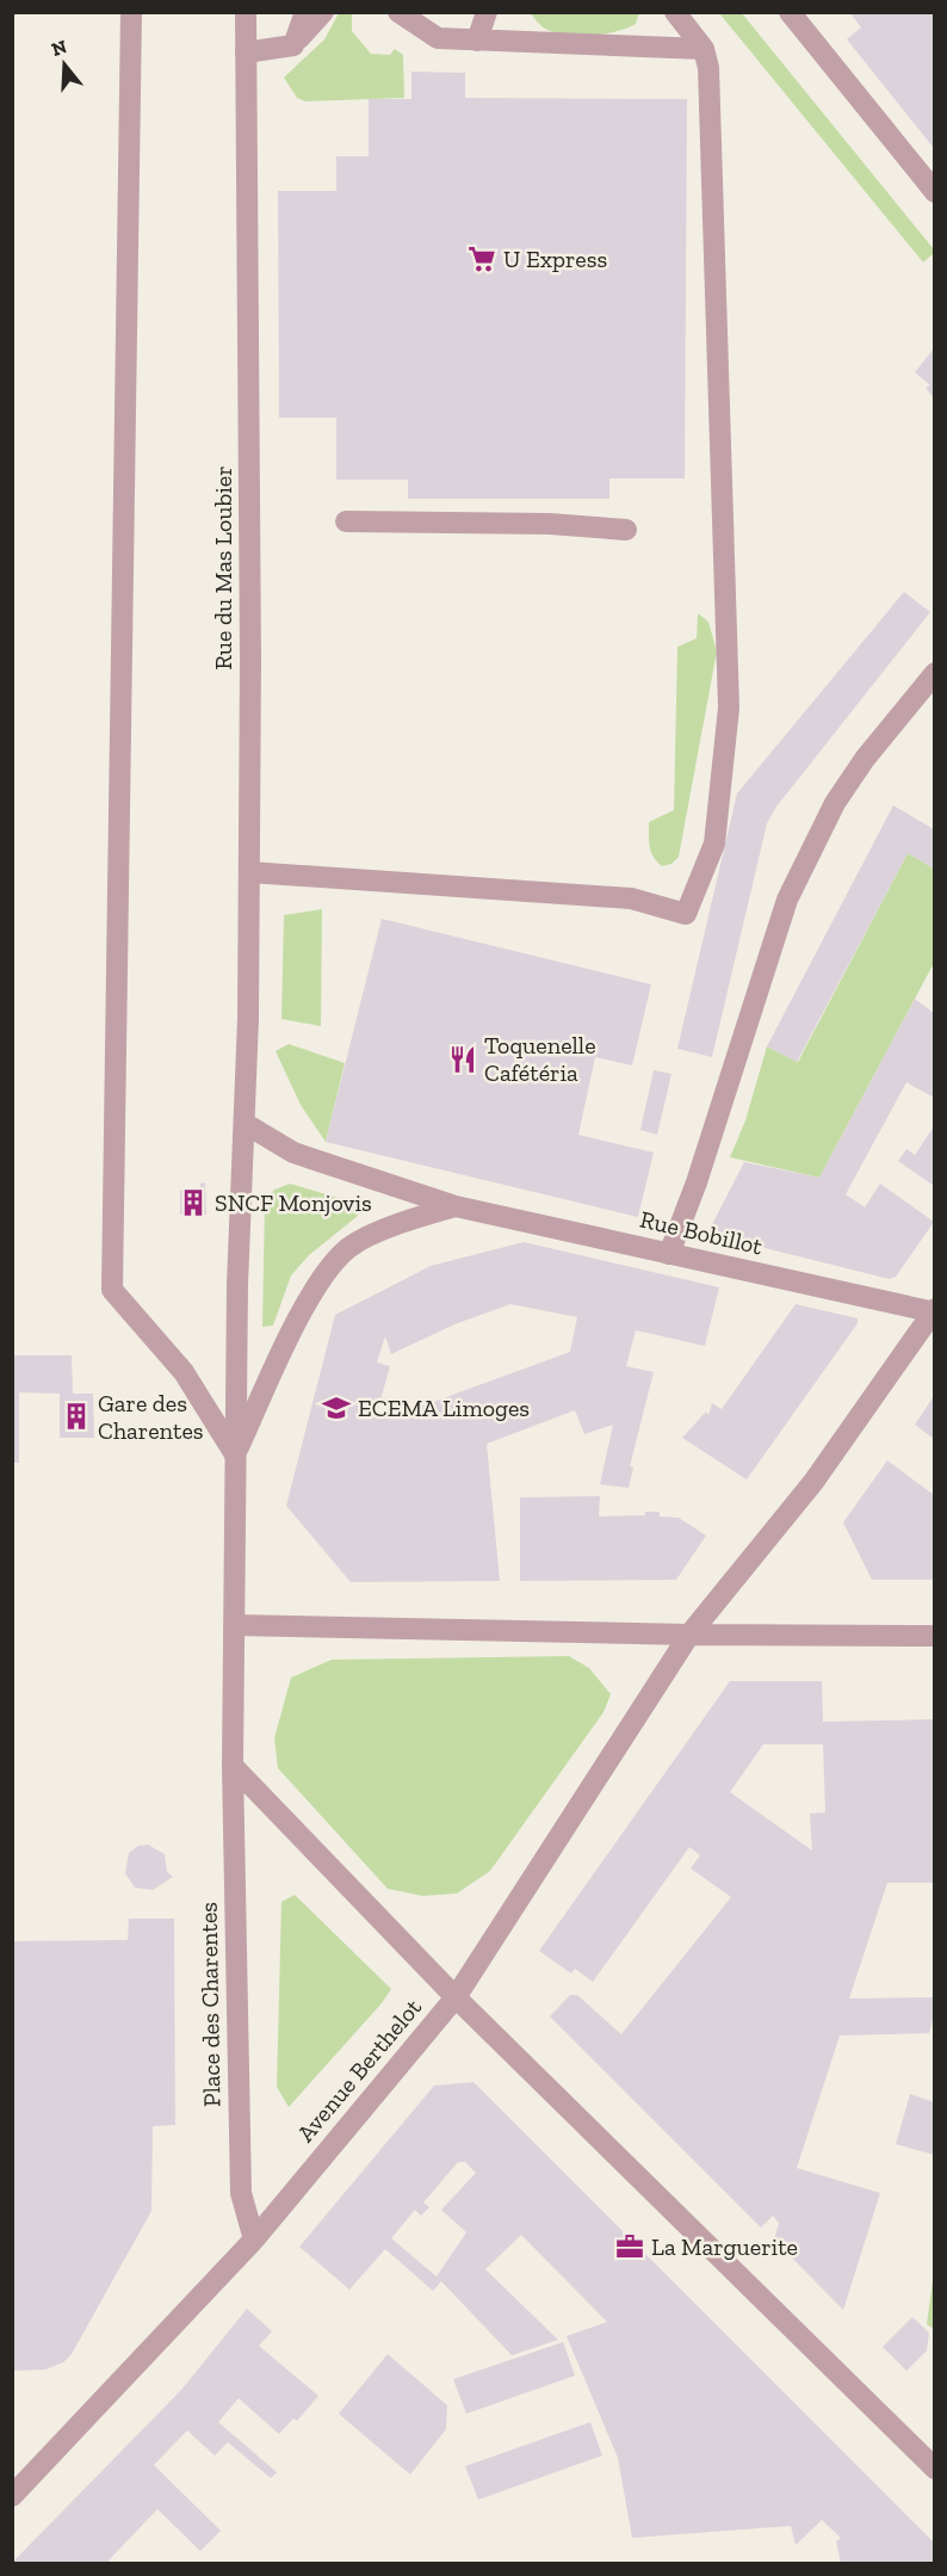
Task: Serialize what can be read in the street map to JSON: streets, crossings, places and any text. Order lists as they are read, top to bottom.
{
  "streets": {
    "street": [
      "Rue du Mas Loubier",
      "Rue Bobillot",
      "Place des Charentes",
      "Avenue Berthelot"
    ]
  },
  "crossings": [
    ["Rue du Mas Loubier", "Rue Bobillot"],
    ["Rue du Mas Loubier", "Place des Charentes"],
    ["Rue Bobillot", "Place des Charentes"],
    ["Rue Bobillot", "Avenue Berthelot"],
    ["Place des Charentes", "Avenue Berthelot"]
  ],
  "places": {
    "supermarket": ["U Express"],
    "restaurant": ["Toquenelle Cafétéria"],
    "building": ["SNCF Monjovis", "Gare des Charentes"],
    "school or university": ["ECEMA Limoges"],
    "office": ["La Marguerite"]
  },
  "north": "top"
}
